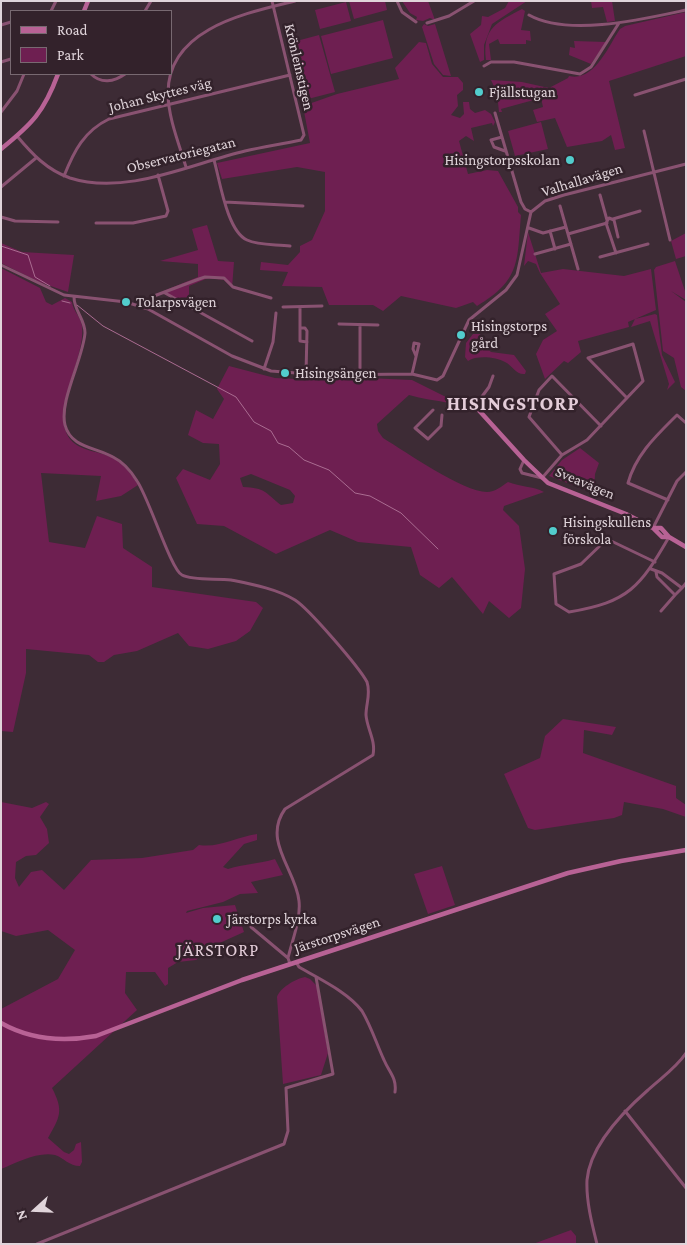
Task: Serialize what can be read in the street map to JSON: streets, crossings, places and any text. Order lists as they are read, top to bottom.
{
  "streets": {
    "street": [
      "Krönleinstigen",
      "Johan Skyttes väg",
      "Observatoriegatan",
      "Valhallavägen",
      "Sveavägen",
      "Järstorpsvägen"
    ]
  },
  "crossings": [
    ["Krönleinstigen", "Johan Skyttes väg"],
    ["Krönleinstigen", "Observatoriegatan"],
    ["Johan Skyttes väg", "Observatoriegatan"]
  ],
  "districts": ["HISINGSTORP", "JÄRSTORP"],
  "places": [
    "Fjällstugan",
    "Hisingstorpsskolan",
    "Tolarpsvägen",
    "Hisingstorps gård",
    "Hisingsängen",
    "Hisingskullens förskola",
    "Järstorps kyrka"
  ],
  "legend": ["Road", "Park"],
  "north": "left"
}
